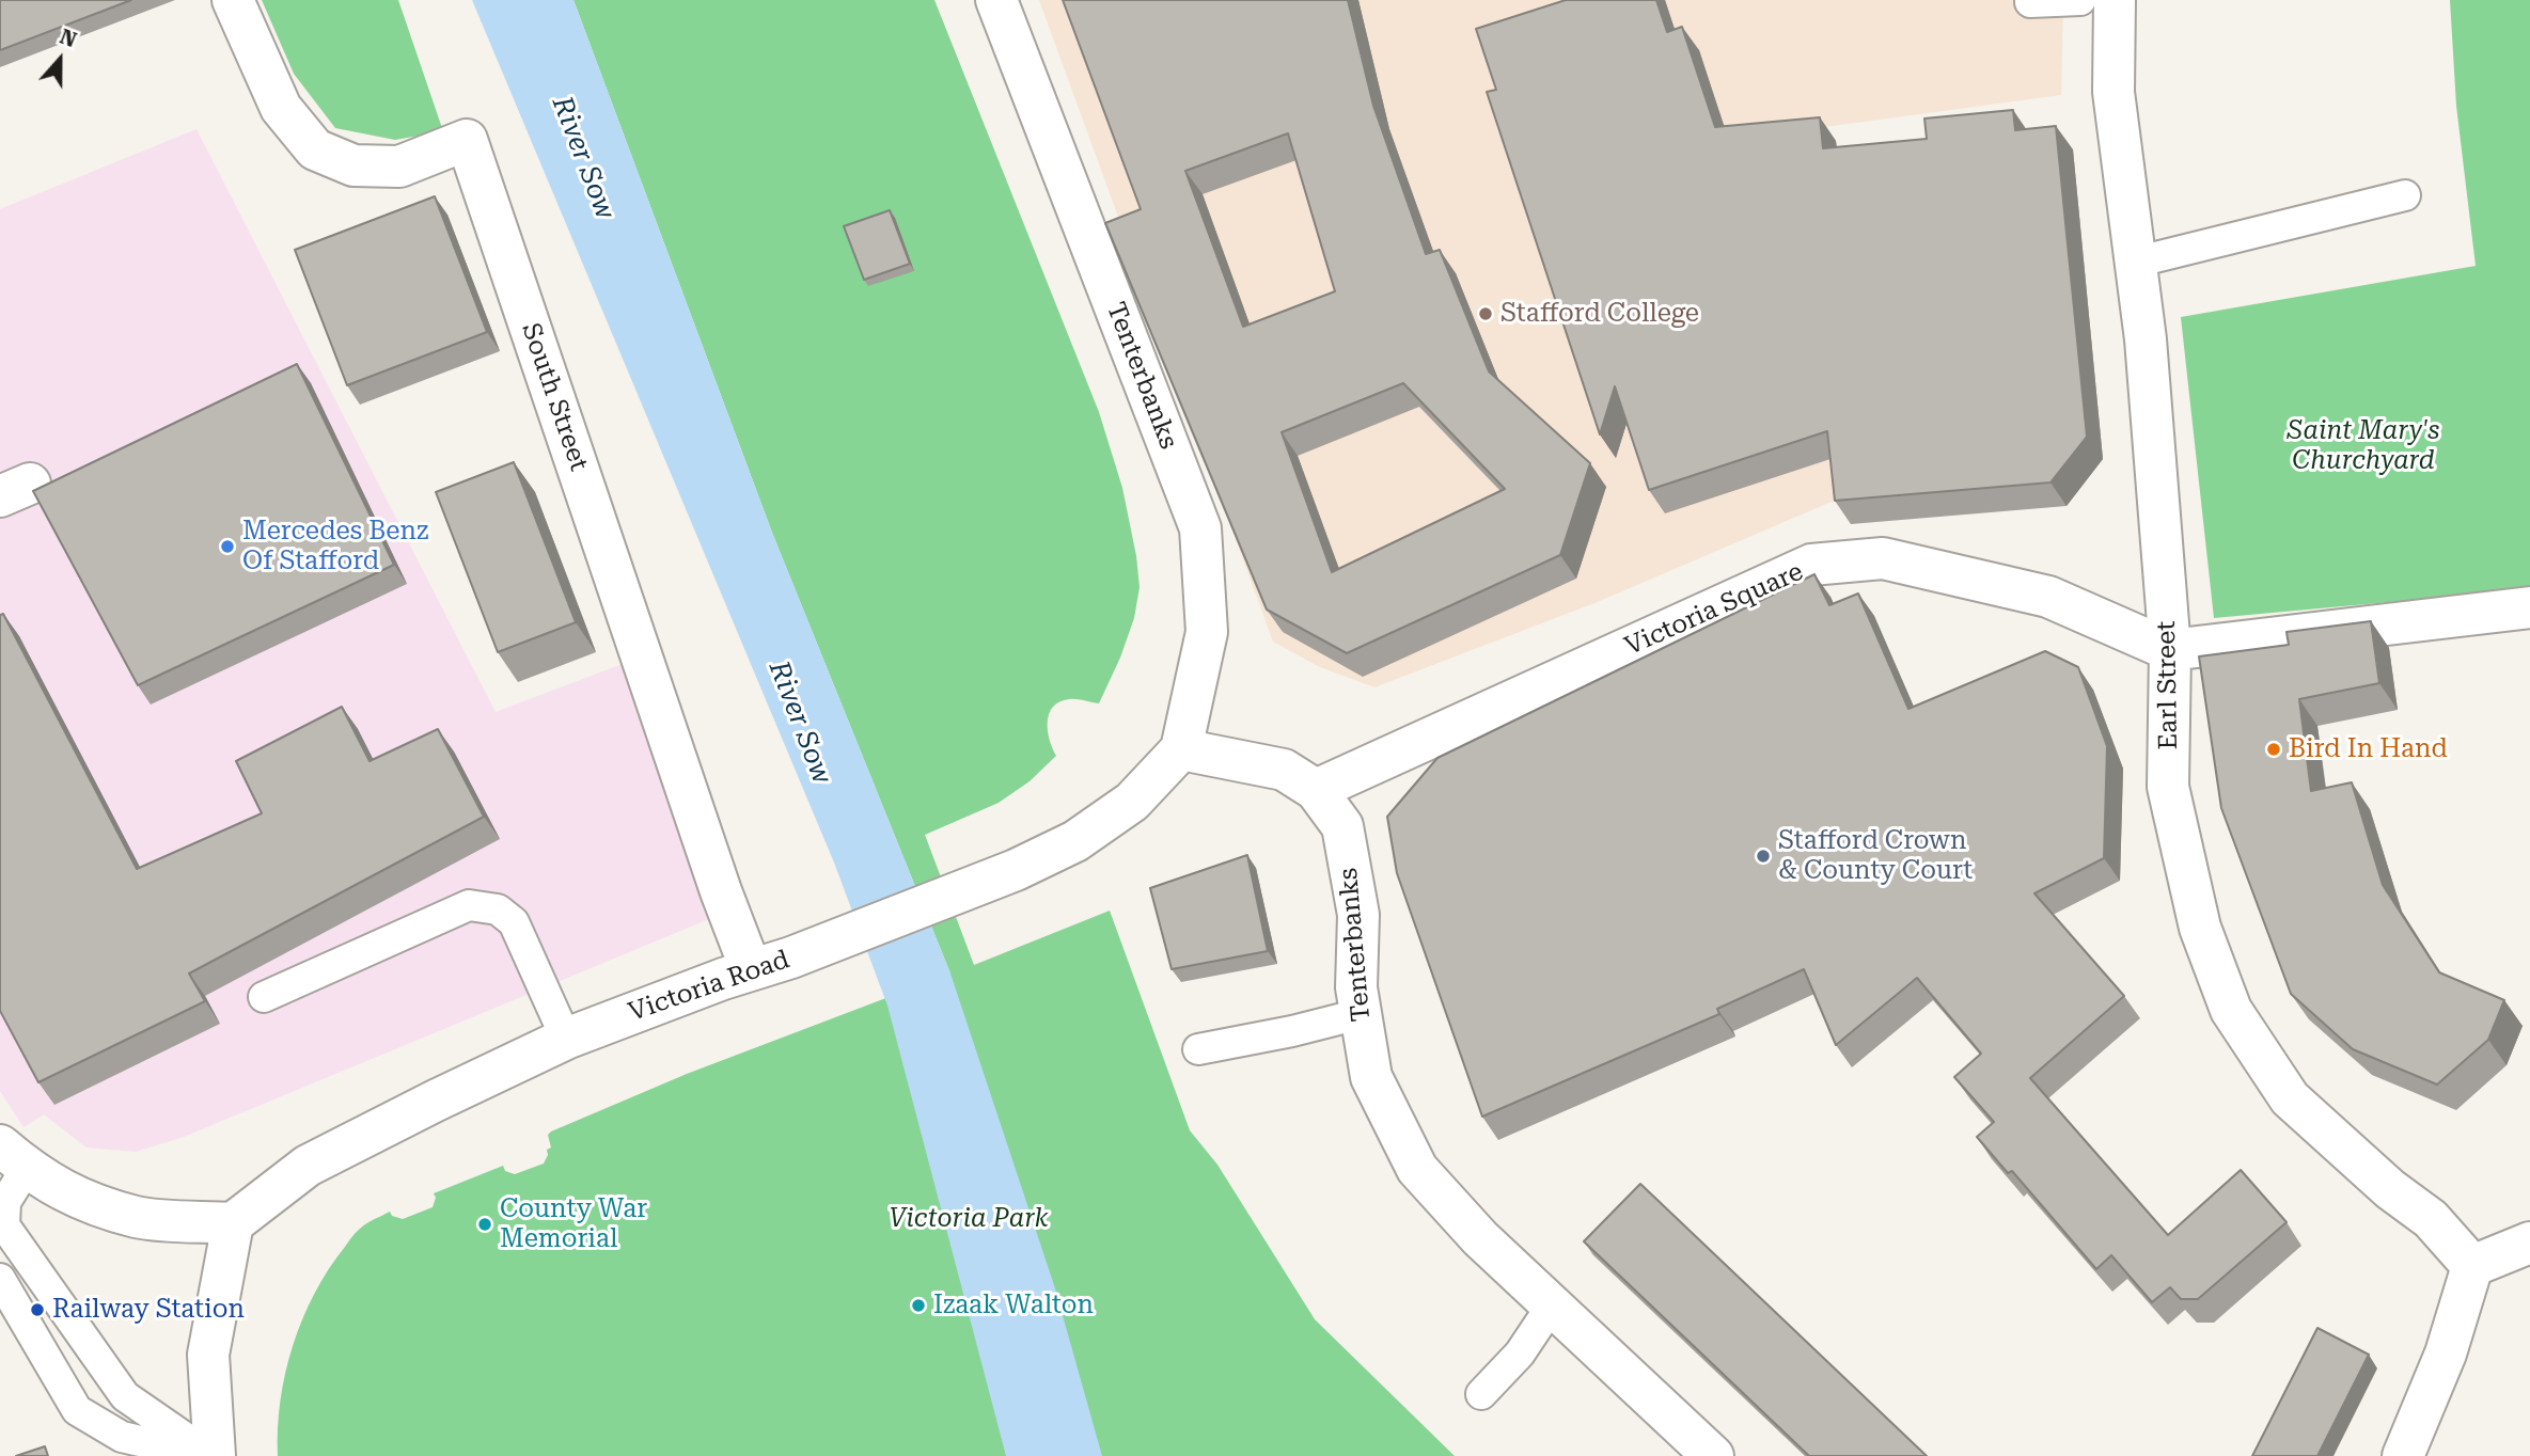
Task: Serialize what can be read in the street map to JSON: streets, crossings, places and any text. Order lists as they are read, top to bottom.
{
  "streets": {
    "main road": [
      "Tenterbanks",
      "South Street",
      "Victoria Square",
      "Earl Street",
      "Victoria Road"
    ]
  },
  "crossings": [
    ["Tenterbanks", "Victoria Square"],
    ["Tenterbanks", "Victoria Road"],
    ["South Street", "Victoria Road"],
    ["Victoria Square", "Earl Street"]
  ],
  "water": ["River Sow"],
  "parks": ["Saint Mary's Churchyard", "Victoria Park"],
  "places": [
    "Stafford College",
    "Mercedes Benz Of Stafford",
    "Bird In Hand",
    "Stafford Crown & County Court",
    "County War Memorial",
    "Izaak Walton",
    "Railway Station"
  ],
  "north": "top"
}
